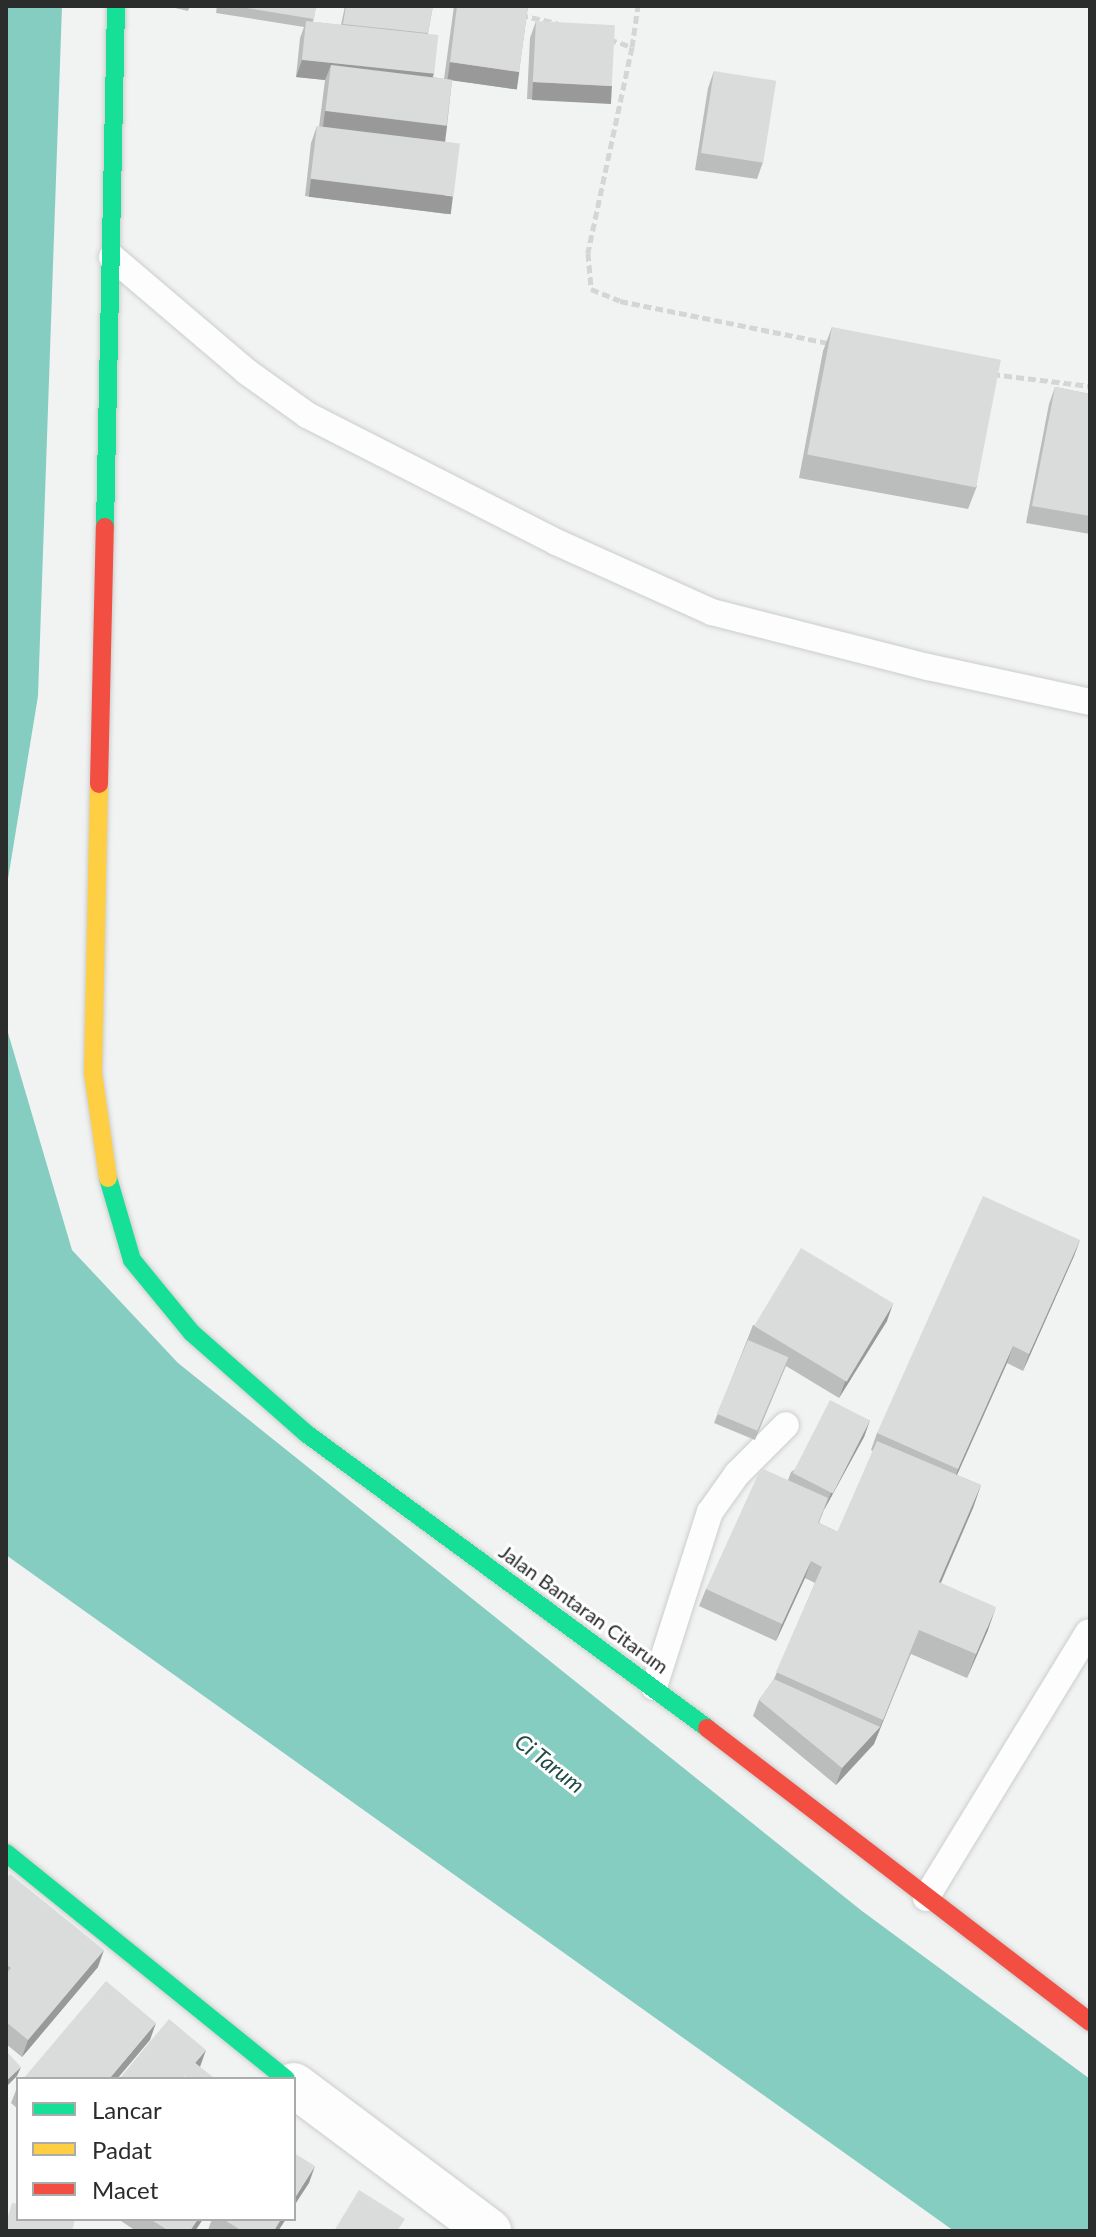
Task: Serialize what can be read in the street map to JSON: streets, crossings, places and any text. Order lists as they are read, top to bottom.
{
  "streets": {
    "street": ["Jalan Bantaran Citarum"]
  },
  "water": ["Ci Tarum"],
  "legend": ["Lancar", "Padat", "Macet"]
}
